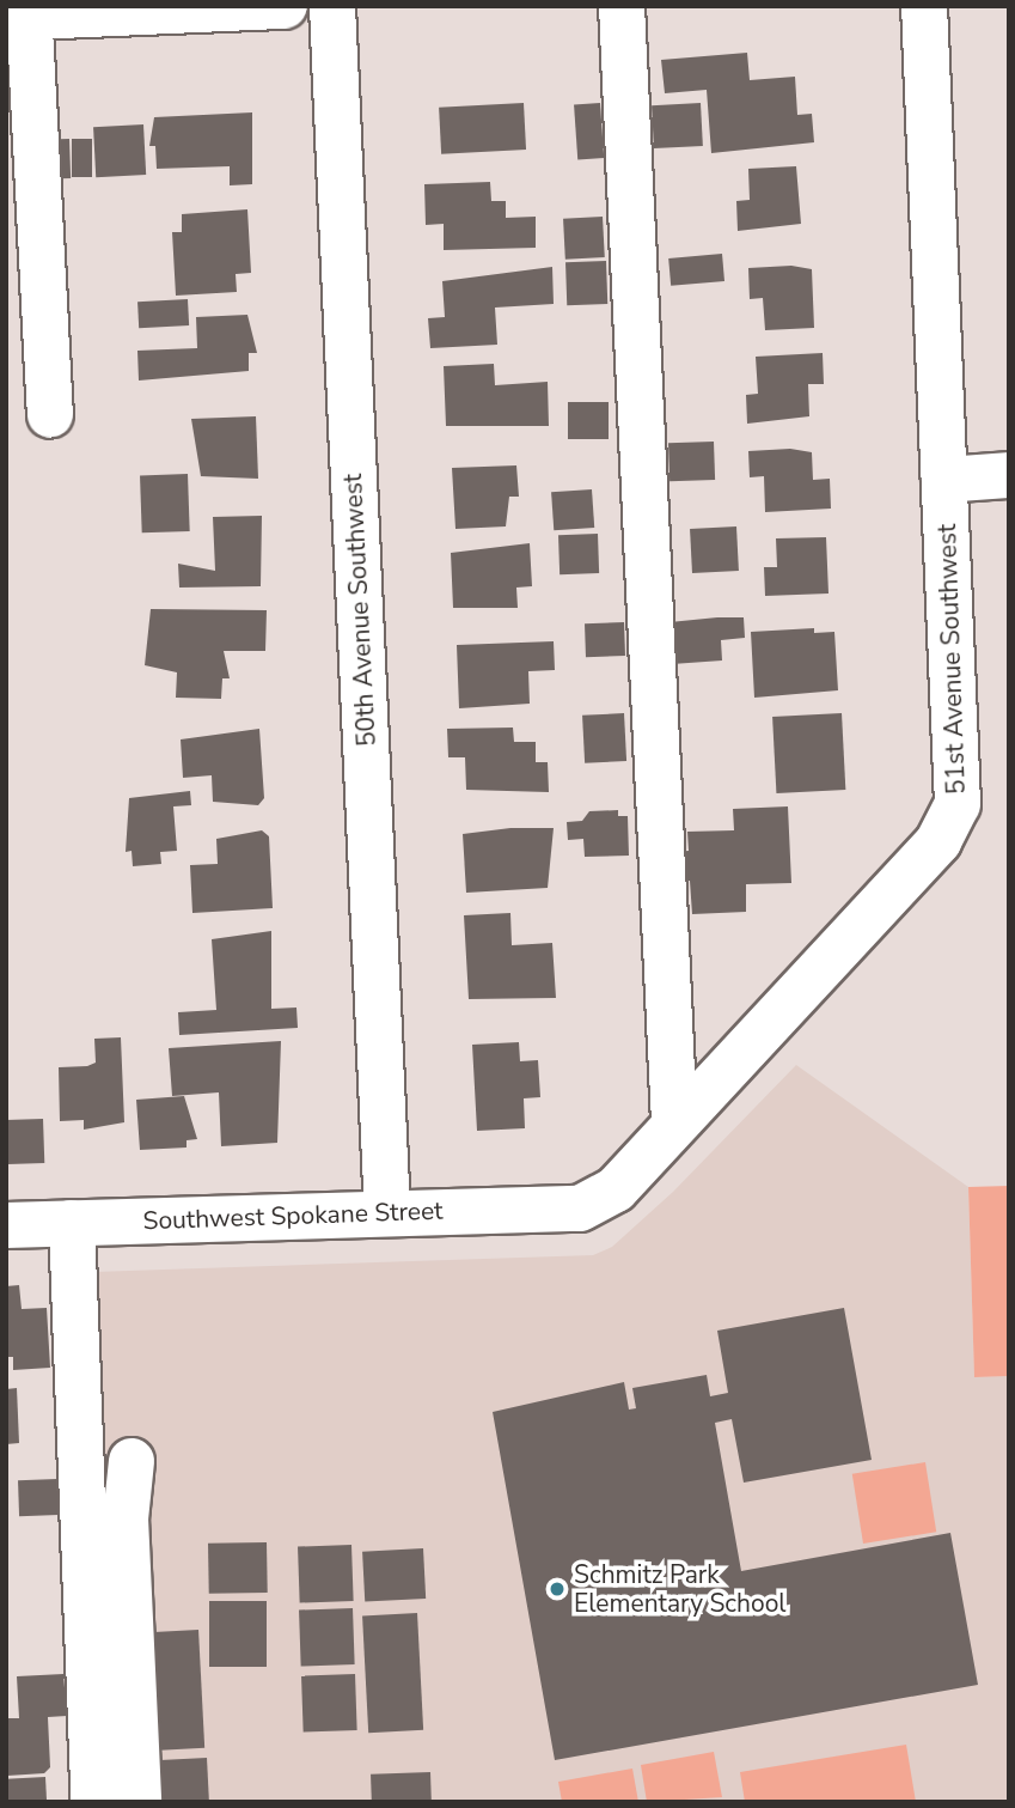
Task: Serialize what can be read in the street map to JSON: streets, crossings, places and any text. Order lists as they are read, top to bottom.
{
  "streets": {
    "street": ["50th Avenue Southwest", "51st Avenue Southwest", "Southwest Spokane Street"]
  },
  "crossings": [
    ["50th Avenue Southwest", "Southwest Spokane Street"],
    ["51st Avenue Southwest", "Southwest Spokane Street"]
  ],
  "places": ["Schmitz Park Elementary School"]
}
